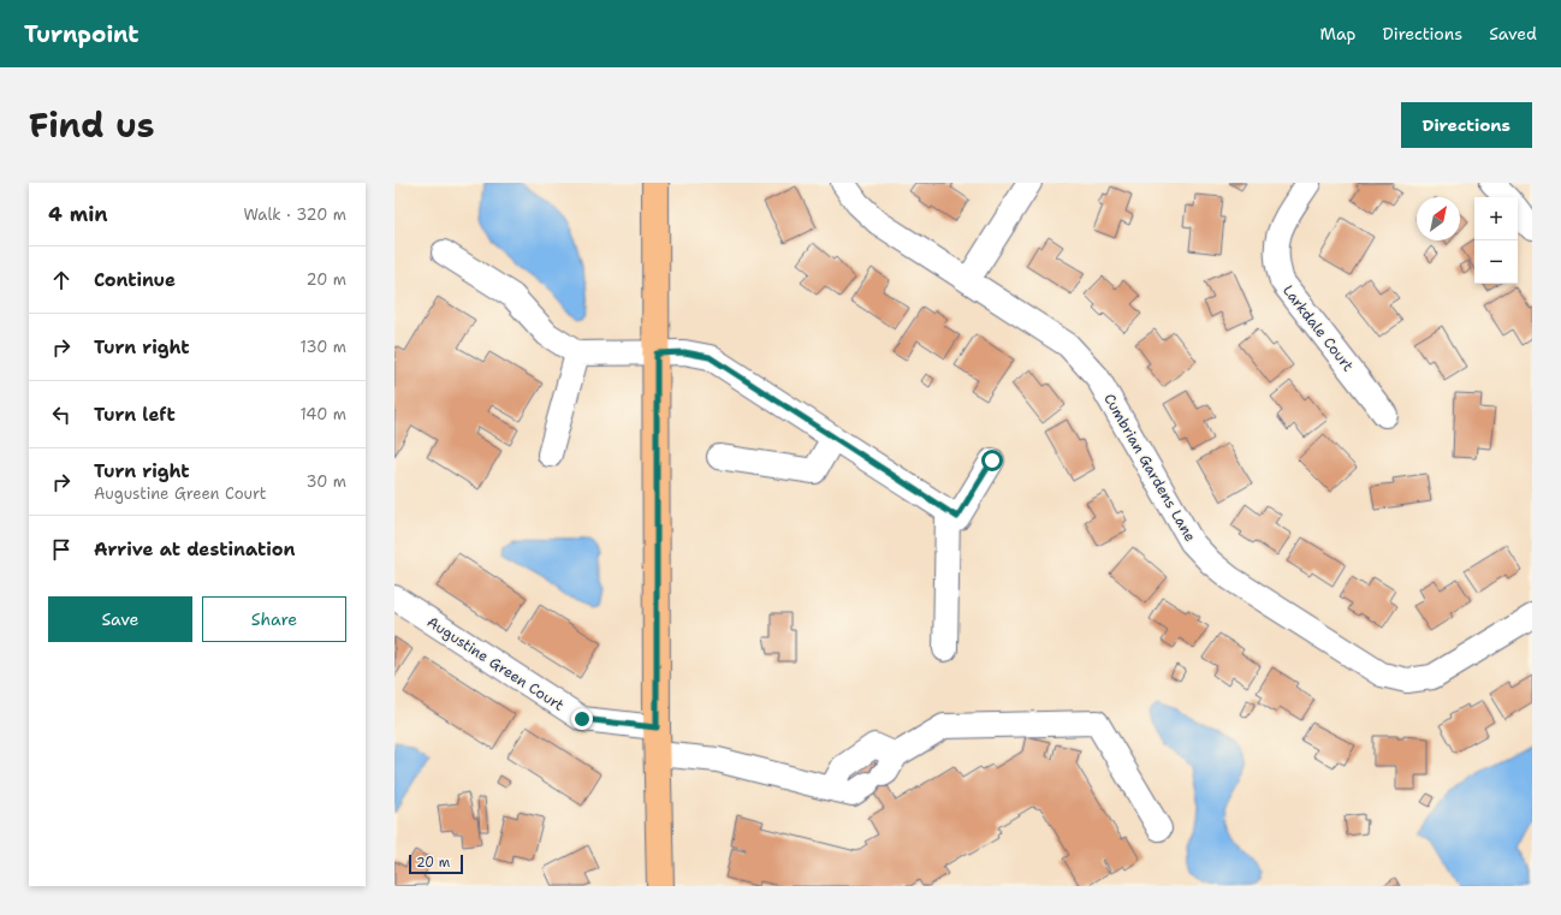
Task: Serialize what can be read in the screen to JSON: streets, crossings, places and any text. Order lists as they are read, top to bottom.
{
  "streets": {
    "street": ["Larkdale Court", "Cumbrian Gardens Lane", "Augustine Green Court"]
  },
  "scale_bar": "20 m",
  "north": "top right",
  "page": {
    "header": "Turnpoint",
    "nav": ["Map", "Directions", "Saved"],
    "title": "Find us",
    "buttons": [
      "Directions",
      ["Save", "Share"]
    ],
    "heading": ["4 min", "Walk · 320 m"],
    "map_buttons": ["+", "−"],
    "list": [
      ["Continue", "20 m"],
      ["Turn right", "130 m"],
      ["Turn left", "140 m"],
      ["Turn right", "Augustine Green Court", "30 m"],
      "Arrive at destination"
    ],
    "scale": "20 m"
  }
}
